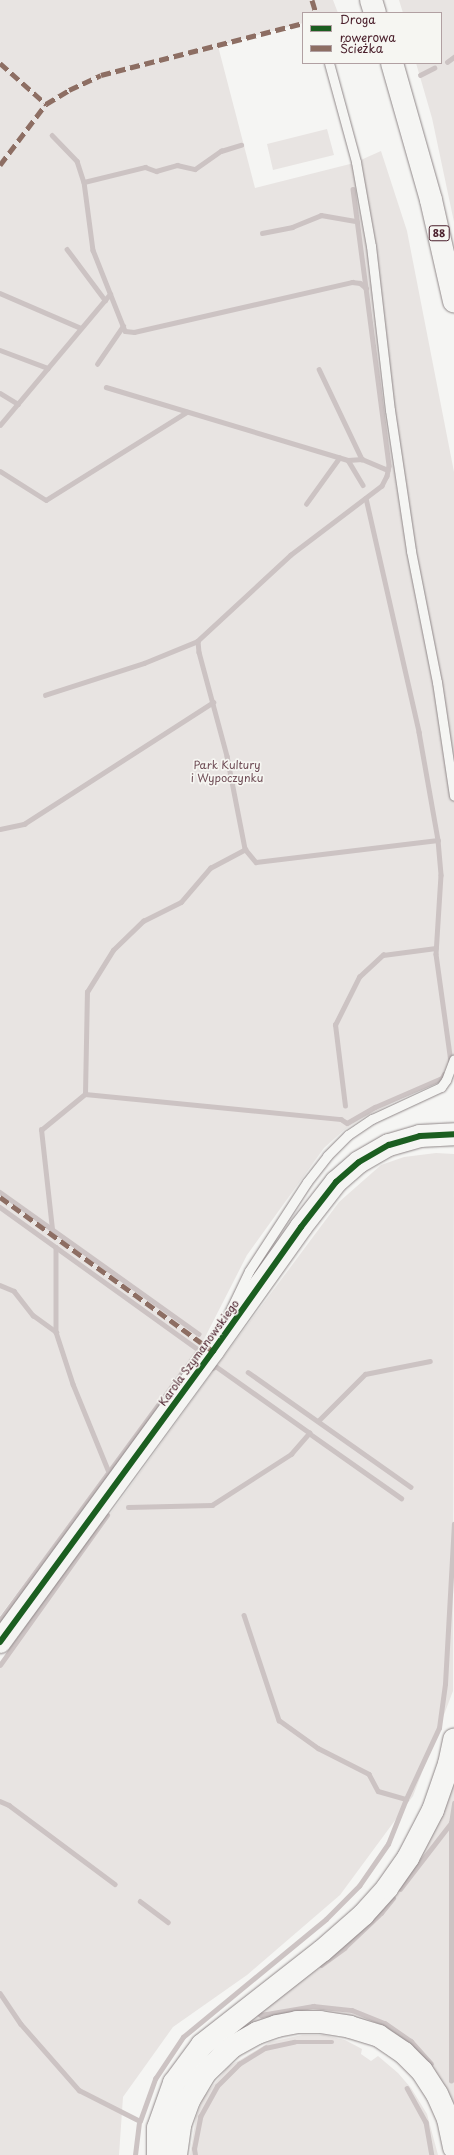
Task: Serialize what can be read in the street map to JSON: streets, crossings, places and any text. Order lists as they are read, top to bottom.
{
  "streets": {
    "main road": ["88", "Karola Szymanowskiego"]
  },
  "parks": ["Park Kultury i Wypoczynku"],
  "legend": ["Droga rowerowa", "Ścieżka"]
}
